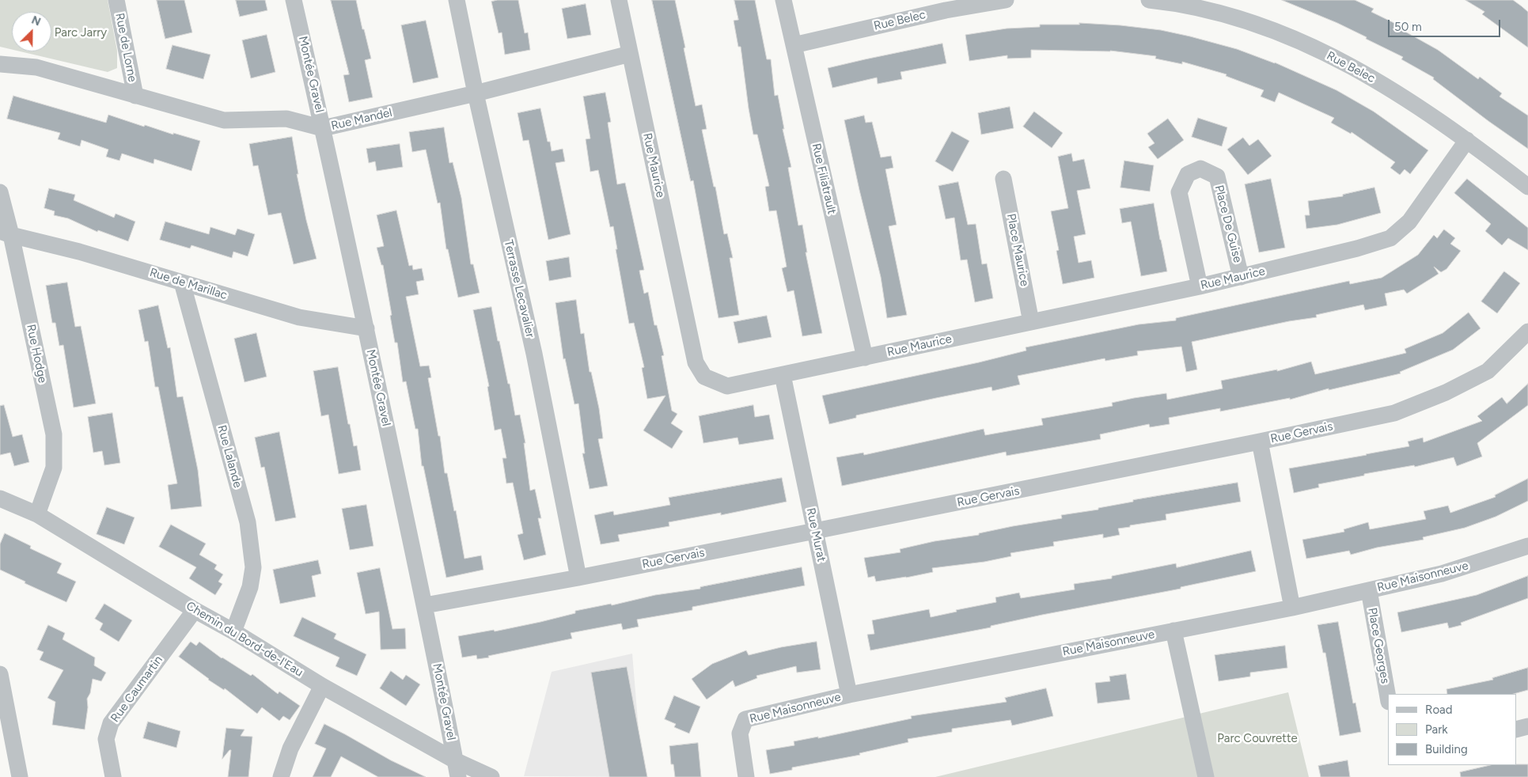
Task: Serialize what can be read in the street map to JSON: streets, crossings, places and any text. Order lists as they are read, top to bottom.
{
  "streets": {
    "street": [
      "Rue Belec",
      "Rue de Lorne",
      "Montée Gravel",
      "Rue Mandel",
      "Rue Maurice",
      "Rue Filiatrault",
      "Place De Guise",
      "Place Maurice",
      "Rue de Marillac",
      "Terrasse Lecavalier",
      "Rue Hodge",
      "Rue Gervais",
      "Rue Lalande",
      "Rue Murat",
      "Rue Maisonneuve",
      "Chemin du Bord-de-l'Eau",
      "Place Georges",
      "Rue Caumartin"
    ]
  },
  "crossings": [
    ["Rue Belec", "Rue Maurice"],
    ["Rue Belec", "Rue Filiatrault"],
    ["Rue de Lorne", "Rue Mandel"],
    ["Montée Gravel", "Rue Mandel"],
    ["Montée Gravel", "Rue de Marillac"],
    ["Montée Gravel", "Rue Gervais"],
    ["Montée Gravel", "Chemin du Bord-de-l'Eau"],
    ["Rue Mandel", "Rue Maurice"],
    ["Rue Mandel", "Terrasse Lecavalier"],
    ["Rue Maurice", "Rue Filiatrault"],
    ["Rue Maurice", "Place De Guise"],
    ["Rue Maurice", "Place Maurice"],
    ["Rue Maurice", "Rue Murat"],
    ["Rue de Marillac", "Rue Hodge"],
    ["Rue de Marillac", "Rue Lalande"],
    ["Terrasse Lecavalier", "Rue Gervais"],
    ["Rue Hodge", "Chemin du Bord-de-l'Eau"],
    ["Rue Gervais", "Rue Murat"],
    ["Rue Lalande", "Chemin du Bord-de-l'Eau"],
    ["Rue Murat", "Rue Maisonneuve"],
    ["Rue Maisonneuve", "Place Georges"],
    ["Chemin du Bord-de-l'Eau", "Rue Caumartin"]
  ],
  "parks": ["Parc Jarry", "Parc Couvrette"],
  "legend": ["Road", "Park", "Building"],
  "scale_bar": "50 m",
  "north": "top right"
}
